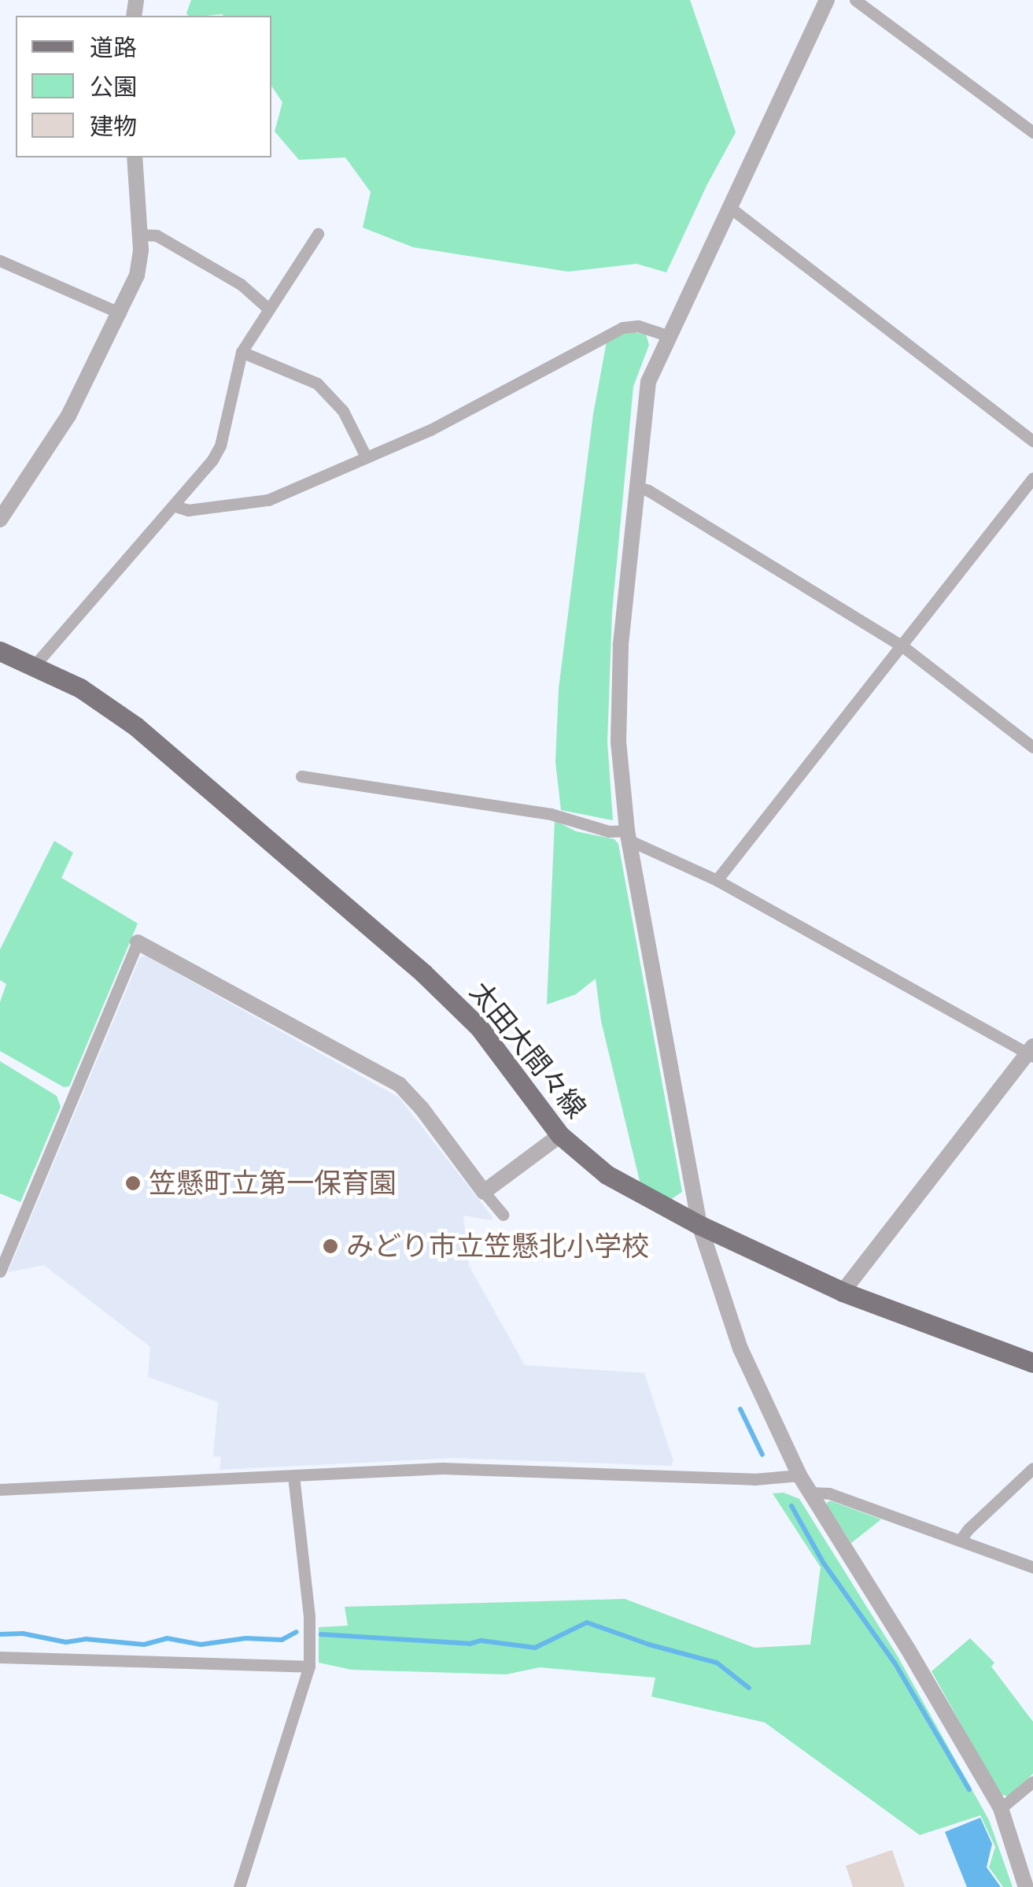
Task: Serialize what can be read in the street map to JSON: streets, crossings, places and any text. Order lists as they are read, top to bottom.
{
  "streets": {
    "main road": ["太田大間々線"]
  },
  "places": ["笠懸町立第一保育園", "みどり市立笠懸北小学校"],
  "legend": ["道路", "公園", "建物"]
}
